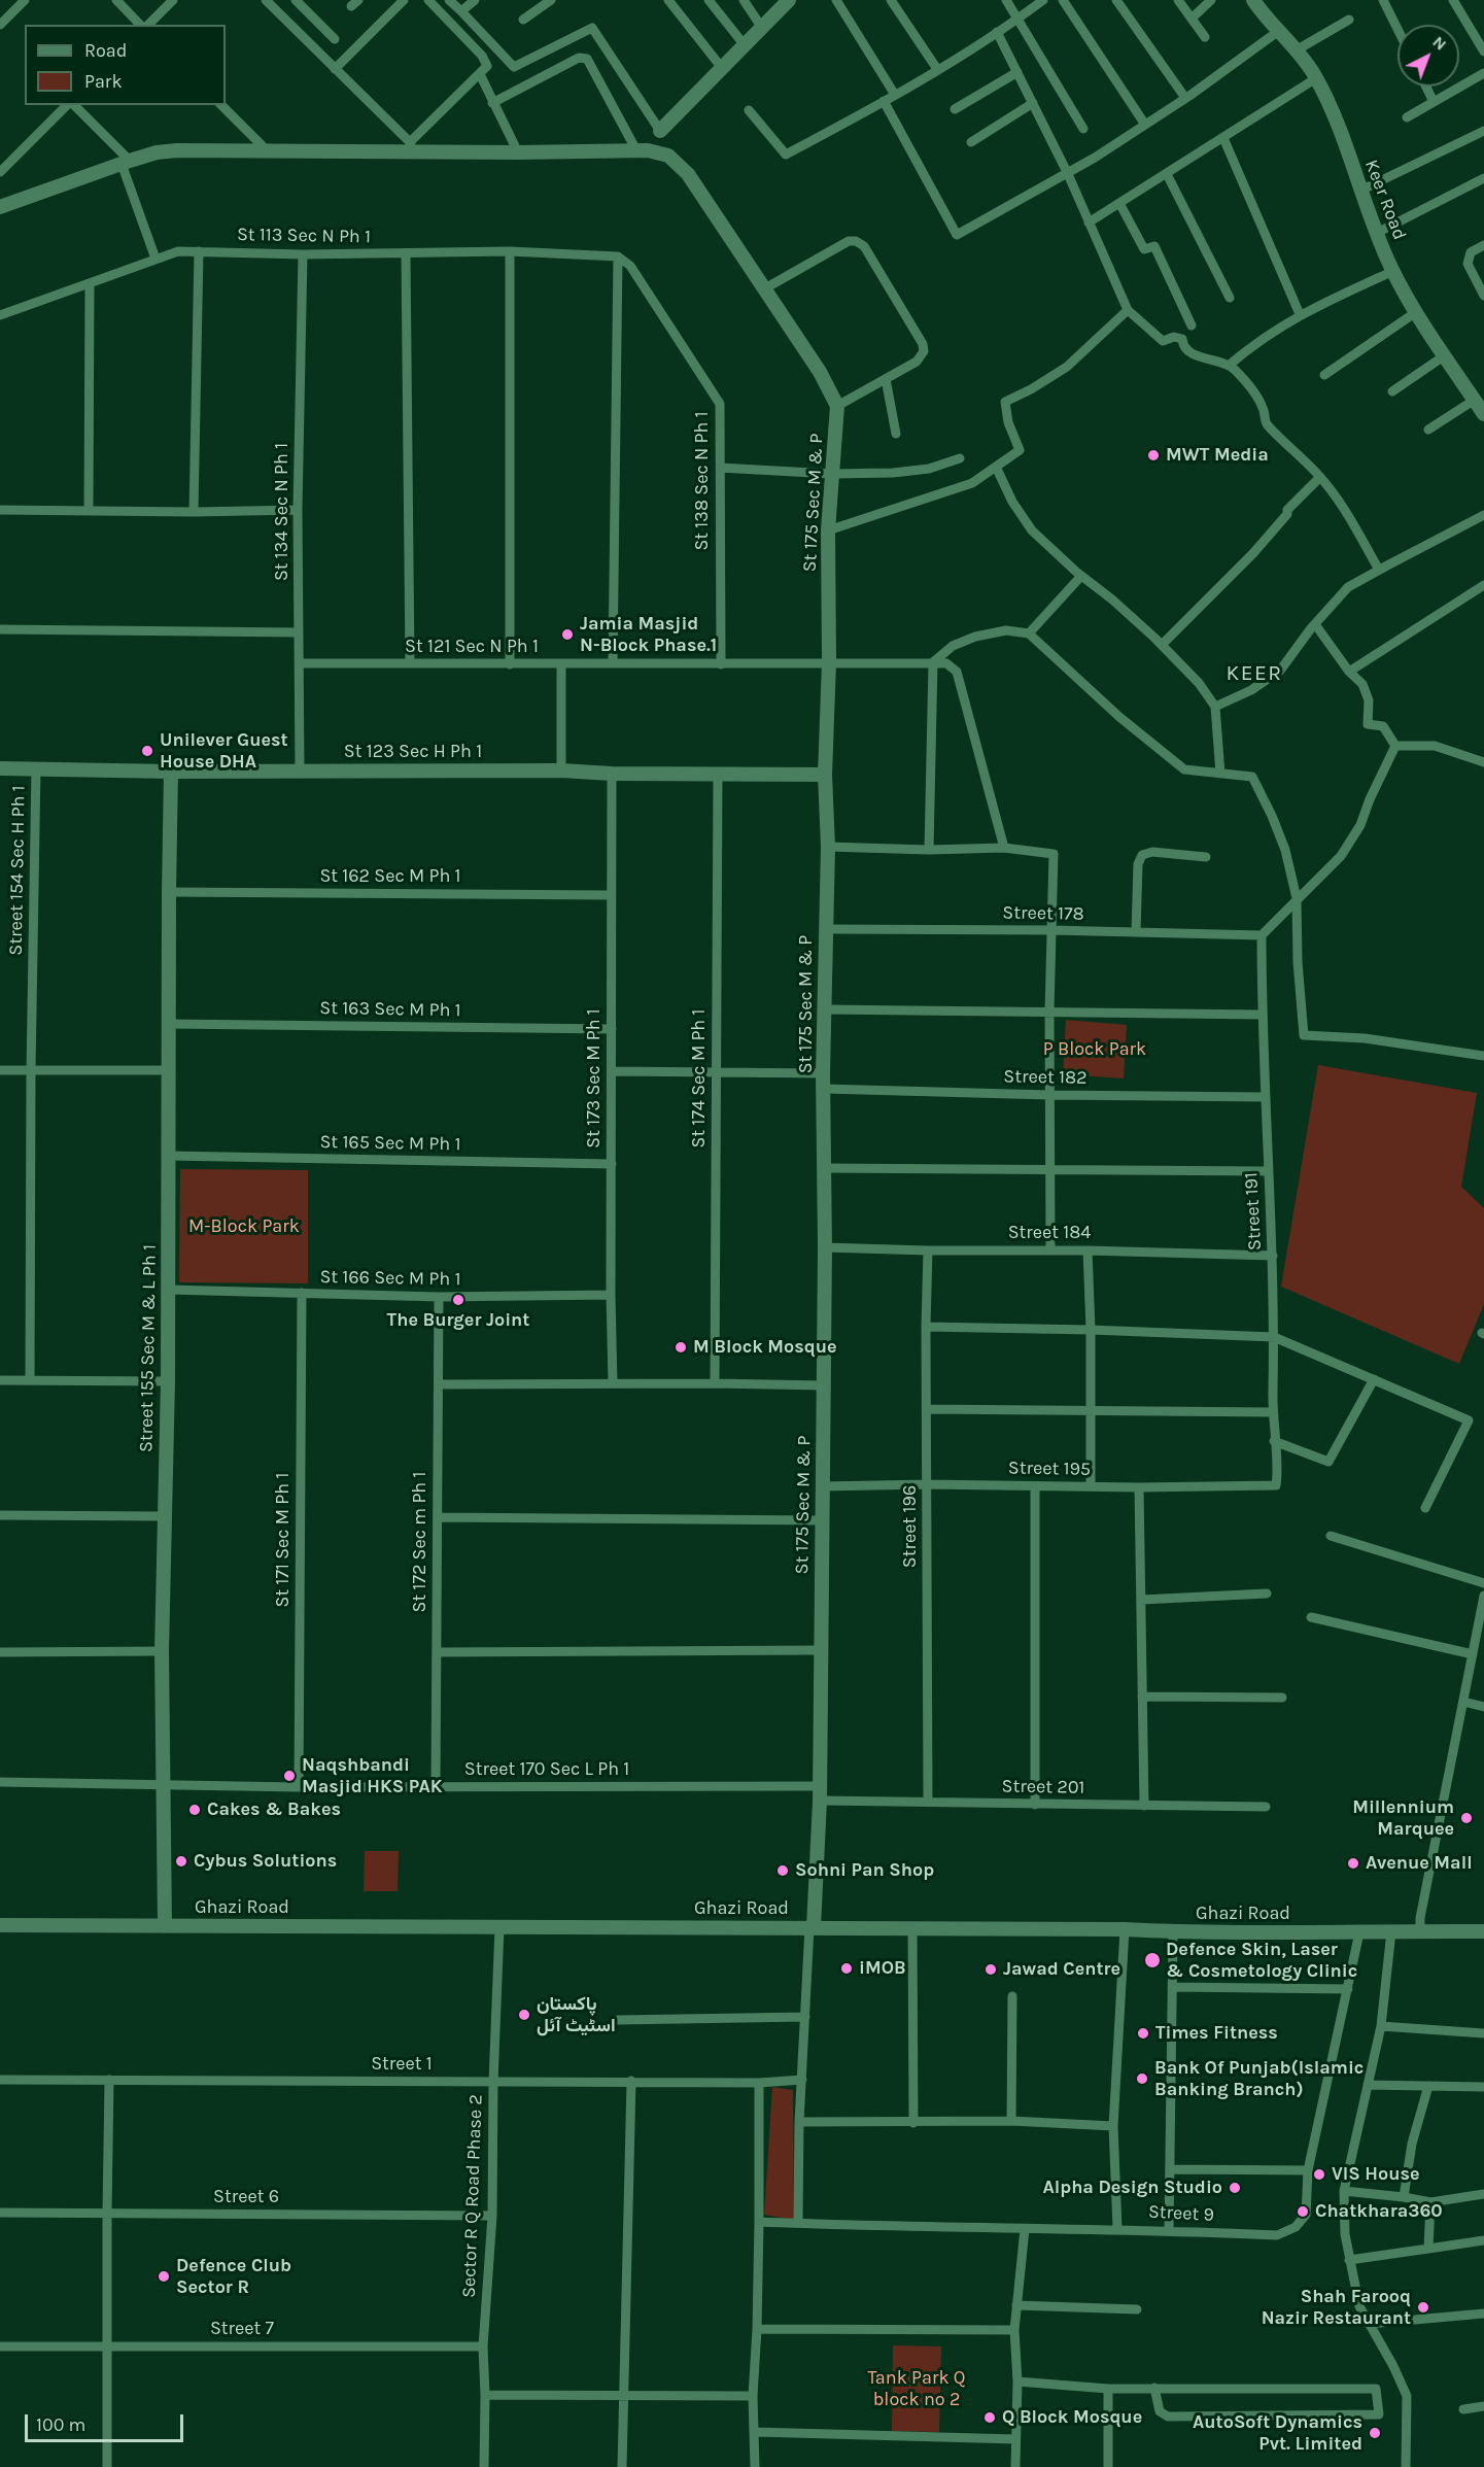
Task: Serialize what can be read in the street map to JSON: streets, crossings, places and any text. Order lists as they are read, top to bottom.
{
  "streets": {
    "street": [
      "Keer Road",
      "St 113 Sec N Ph 1",
      "St 138 Sec N Ph 1",
      "St 175 Sec M & P",
      "St 134 Sec N Ph 1",
      "St 121 Sec N Ph 1",
      "St 123 Sec H Ph 1",
      "Street 154 Sec H Ph 1",
      "St 162 Sec M Ph 1",
      "Street 178",
      "St 163 Sec M Ph 1",
      "Street 182",
      "St 173 Sec M Ph 1",
      "St 174 Sec M Ph 1",
      "St 165 Sec M Ph 1",
      "Street 191",
      "Street 184",
      "St 166 Sec M Ph 1",
      "Street 155 Sec M & L Ph 1",
      "Street 195",
      "Street 196",
      "St 171 Sec M Ph 1",
      "St 172 Sec m Ph 1",
      "Street 170 Sec L Ph 1",
      "Street 201",
      "Ghazi Road",
      "Street 1",
      "Sector R Q Road Phase 2",
      "Street 6",
      "Street 9",
      "Street 7"
    ]
  },
  "crossings": [
    ["St 113 Sec N Ph 1", "St 138 Sec N Ph 1"],
    ["St 113 Sec N Ph 1", "St 134 Sec N Ph 1"],
    ["St 138 Sec N Ph 1", "St 121 Sec N Ph 1"],
    ["St 175 Sec M & P", "St 121 Sec N Ph 1"],
    ["St 175 Sec M & P", "St 123 Sec H Ph 1"],
    ["St 175 Sec M & P", "Street 178"],
    ["St 175 Sec M & P", "Street 182"],
    ["St 175 Sec M & P", "Street 184"],
    ["St 175 Sec M & P", "Street 195"],
    ["St 175 Sec M & P", "Street 170 Sec L Ph 1"],
    ["St 175 Sec M & P", "Street 201"],
    ["St 175 Sec M & P", "Ghazi Road"],
    ["St 134 Sec N Ph 1", "St 121 Sec N Ph 1"],
    ["St 134 Sec N Ph 1", "St 123 Sec H Ph 1"],
    ["St 123 Sec H Ph 1", "Street 154 Sec H Ph 1"],
    ["St 123 Sec H Ph 1", "St 173 Sec M Ph 1"],
    ["St 123 Sec H Ph 1", "St 174 Sec M Ph 1"],
    ["St 123 Sec H Ph 1", "Street 155 Sec M & L Ph 1"],
    ["St 162 Sec M Ph 1", "St 173 Sec M Ph 1"],
    ["St 162 Sec M Ph 1", "Street 155 Sec M & L Ph 1"],
    ["Street 178", "Street 191"],
    ["St 163 Sec M Ph 1", "St 173 Sec M Ph 1"],
    ["St 163 Sec M Ph 1", "Street 155 Sec M & L Ph 1"],
    ["Street 182", "Street 191"],
    ["St 173 Sec M Ph 1", "St 165 Sec M Ph 1"],
    ["St 173 Sec M Ph 1", "St 166 Sec M Ph 1"],
    ["St 165 Sec M Ph 1", "Street 155 Sec M & L Ph 1"],
    ["Street 191", "Street 184"],
    ["Street 191", "Street 195"],
    ["Street 184", "Street 196"],
    ["St 166 Sec M Ph 1", "Street 155 Sec M & L Ph 1"],
    ["St 166 Sec M Ph 1", "St 171 Sec M Ph 1"],
    ["St 166 Sec M Ph 1", "St 172 Sec m Ph 1"],
    ["Street 155 Sec M & L Ph 1", "Street 170 Sec L Ph 1"],
    ["Street 155 Sec M & L Ph 1", "Ghazi Road"],
    ["Street 195", "Street 196"],
    ["Street 196", "Street 201"],
    ["St 171 Sec M Ph 1", "Street 170 Sec L Ph 1"],
    ["St 172 Sec m Ph 1", "Street 170 Sec L Ph 1"],
    ["Ghazi Road", "Sector R Q Road Phase 2"],
    ["Ghazi Road", "Street 9"],
    ["Street 1", "Sector R Q Road Phase 2"],
    ["Sector R Q Road Phase 2", "Street 6"],
    ["Sector R Q Road Phase 2", "Street 7"]
  ],
  "districts": ["KEER"],
  "parks": ["P Block Park", "M-Block Park", "Tank Park Q block no 2"],
  "places": [
    "MWT Media",
    "Jamia Masjid N-Block Phase.1",
    "Unilever Guest House DHA",
    "The Burger Joint",
    "M Block Mosque",
    "Naqshbandi Masjid HKS PAK",
    "Cakes & Bakes",
    "Millennium Marquee",
    "Cybus Solutions",
    "Avenue Mall",
    "Sohni Pan Shop",
    "Defence Skin, Laser & Cosmetology Clinic",
    "iMOB",
    "Jawad Centre",
    "پاکستان اسٹیٹ آئل",
    "Times Fitness",
    "Bank Of Punjab(Islamic Banking Branch)",
    "VIS House",
    "Alpha Design Studio",
    "Chatkhara360",
    "Defence Club Sector R",
    "Shah Farooq Nazir Restaurant",
    "Q Block Mosque",
    "AutoSoft Dynamics Pvt. Limited"
  ],
  "legend": ["Road", "Park"],
  "scale_bar": "100 m",
  "north": "top right"
}
